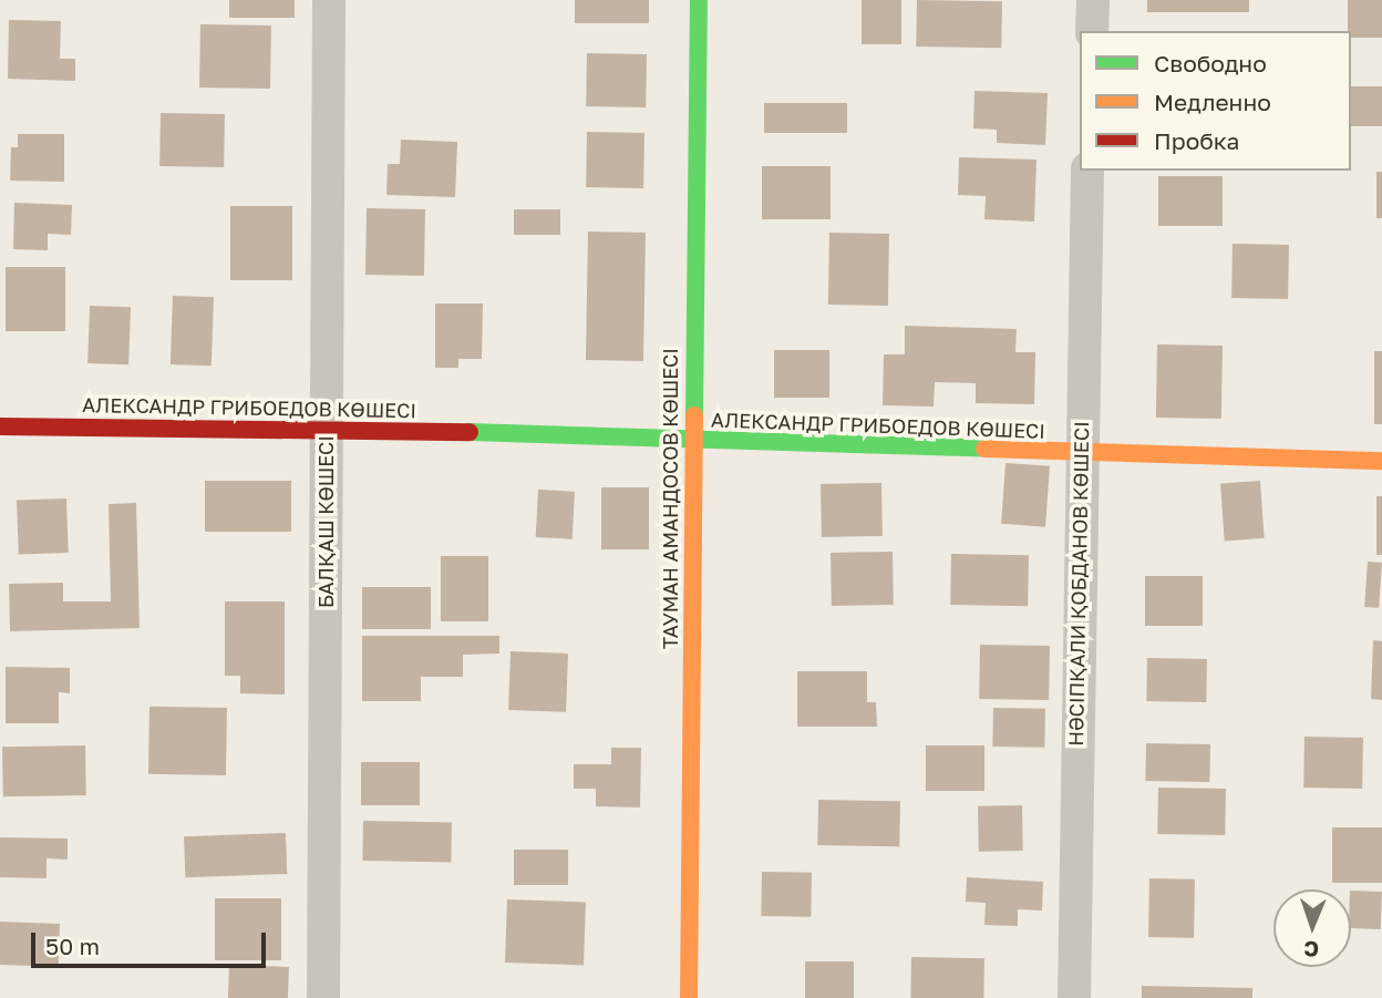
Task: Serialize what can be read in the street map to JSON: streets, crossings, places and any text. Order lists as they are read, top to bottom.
{
  "streets": {
    "street": [
      "АЛЕКСАНДР ГРИБОЕДОВ КӨШЕСІ",
      "ТАУМАН АМАНДОСОВ КӨШЕСІ",
      "БАЛҚАШ КӨШЕСІ",
      "НӘСІПҚАЛИ ҚОБДАНОВ КӨШЕСІ"
    ]
  },
  "crossings": [
    ["АЛЕКСАНДР ГРИБОЕДОВ КӨШЕСІ", "ТАУМАН АМАНДОСОВ КӨШЕСІ"],
    ["АЛЕКСАНДР ГРИБОЕДОВ КӨШЕСІ", "БАЛҚАШ КӨШЕСІ"],
    ["АЛЕКСАНДР ГРИБОЕДОВ КӨШЕСІ", "НӘСІПҚАЛИ ҚОБДАНОВ КӨШЕСІ"]
  ],
  "legend": ["Свободно", "Медленно", "Пробка"],
  "scale_bar": "50 m",
  "north": "bottom"
}
